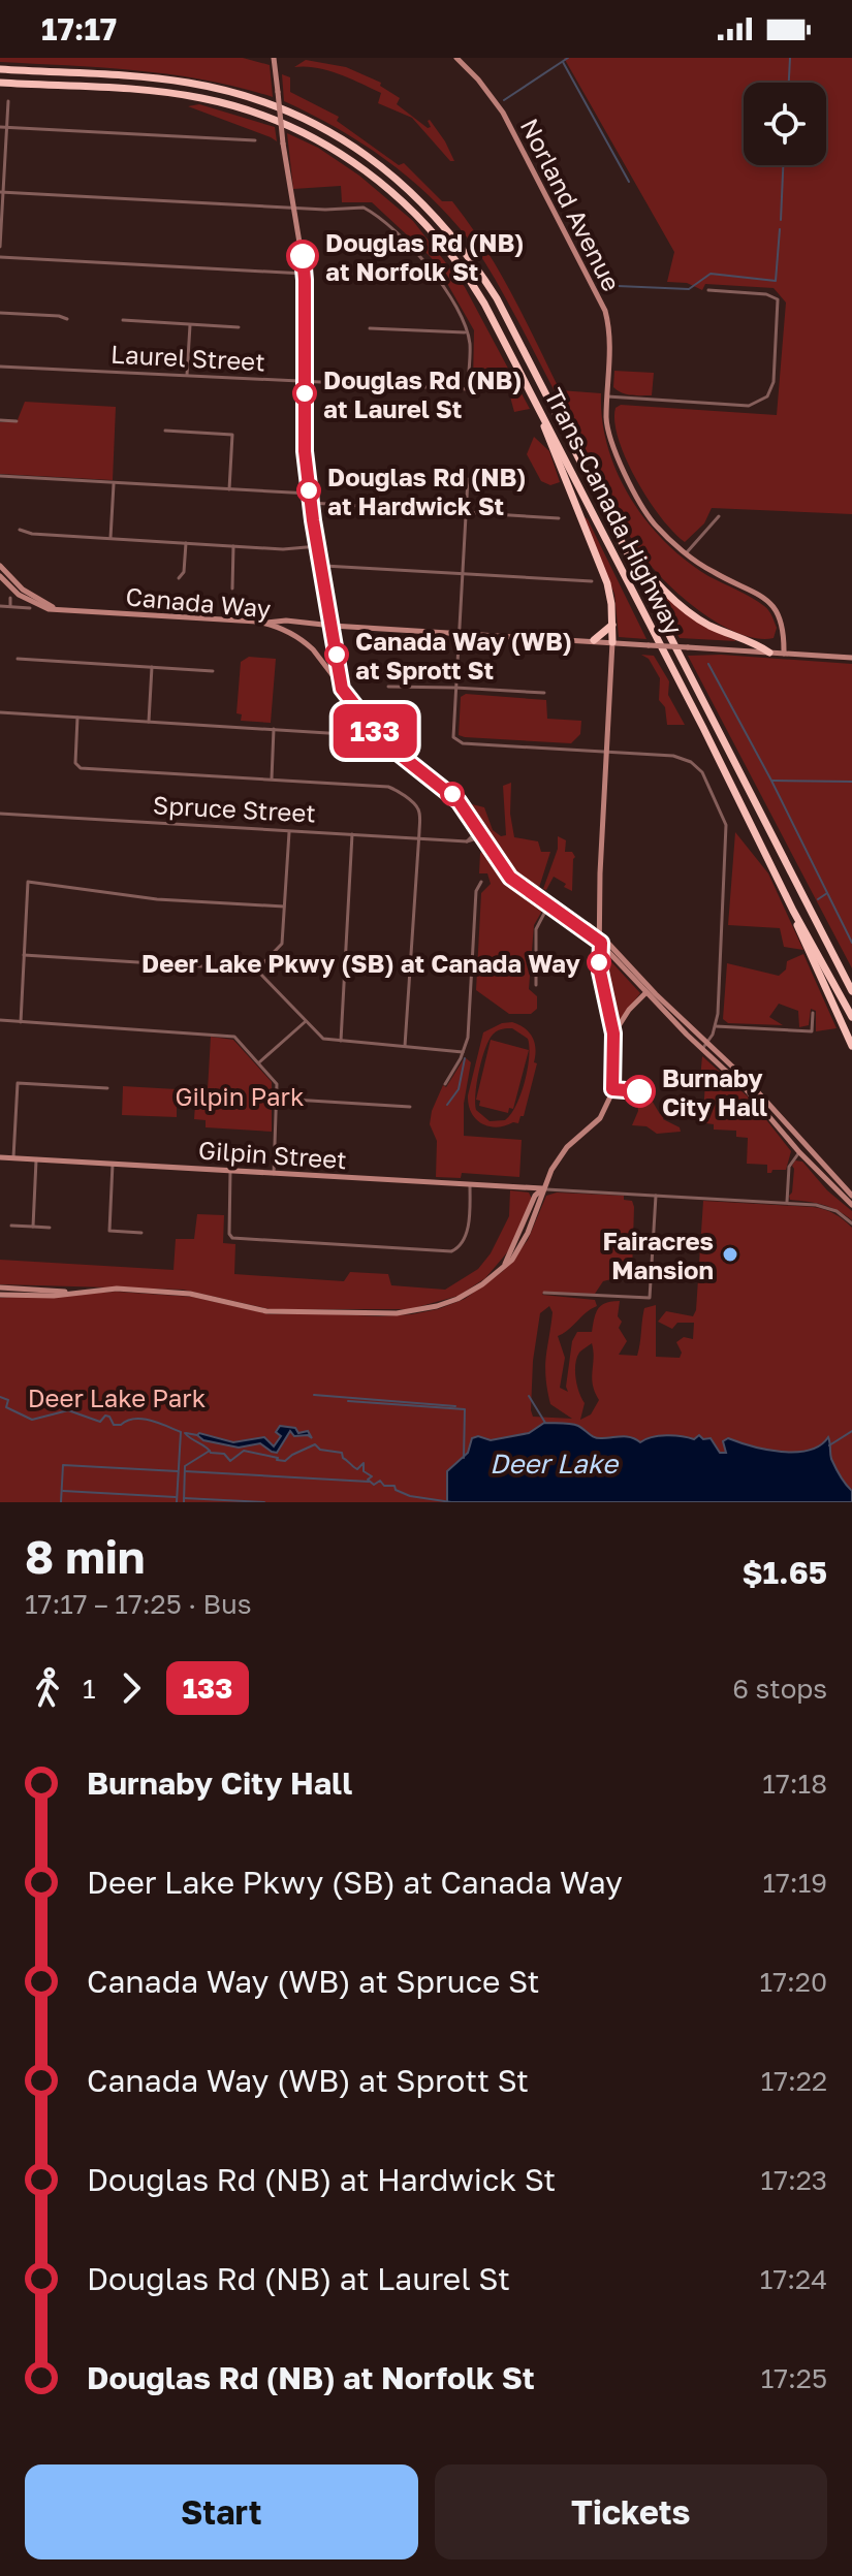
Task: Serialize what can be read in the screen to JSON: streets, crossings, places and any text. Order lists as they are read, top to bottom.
{
  "streets": {
    "highway": ["Trans-Canada Highway"],
    "main road": ["Norland Avenue", "Canada Way", "Gilpin Street"],
    "street": ["Laurel Street", "Spruce Street"]
  },
  "crossings": [
    ["Canada Way", "Spruce Street"]
  ],
  "water": ["Deer Lake"],
  "parks": ["Gilpin Park", "Deer Lake Park"],
  "places": [
    "Douglas Rd (NB) at Norfolk St",
    "Douglas Rd (NB) at Laurel St",
    "Douglas Rd (NB) at Hardwick St",
    "Canada Way (WB) at Sprott St",
    "Deer Lake Pkwy (SB) at Canada Way",
    "Burnaby City Hall",
    "Fairacres Mansion"
  ],
  "lines": ["bus line 133"],
  "page": {
    "status": "17:17",
    "on_map": "133",
    "heading": ["8 min", "17:17 – 17:25 · Bus", "$1.65"],
    "legs": ["1", "133", "6 stops"],
    "list": [
      {
        "name": "Burnaby City Hall",
        "value": "17:18"
      },
      {
        "name": "Deer Lake Pkwy (SB) at Canada Way",
        "value": "17:19"
      },
      {
        "name": "Canada Way (WB) at Spruce St",
        "value": "17:20"
      },
      {
        "name": "Canada Way (WB) at Sprott St",
        "value": "17:22"
      },
      {
        "name": "Douglas Rd (NB) at Hardwick St",
        "value": "17:23"
      },
      {
        "name": "Douglas Rd (NB) at Laurel St",
        "value": "17:24"
      },
      {
        "name": "Douglas Rd (NB) at Norfolk St",
        "value": "17:25"
      }
    ],
    "buttons": ["Start", "Tickets"]
  }
}
